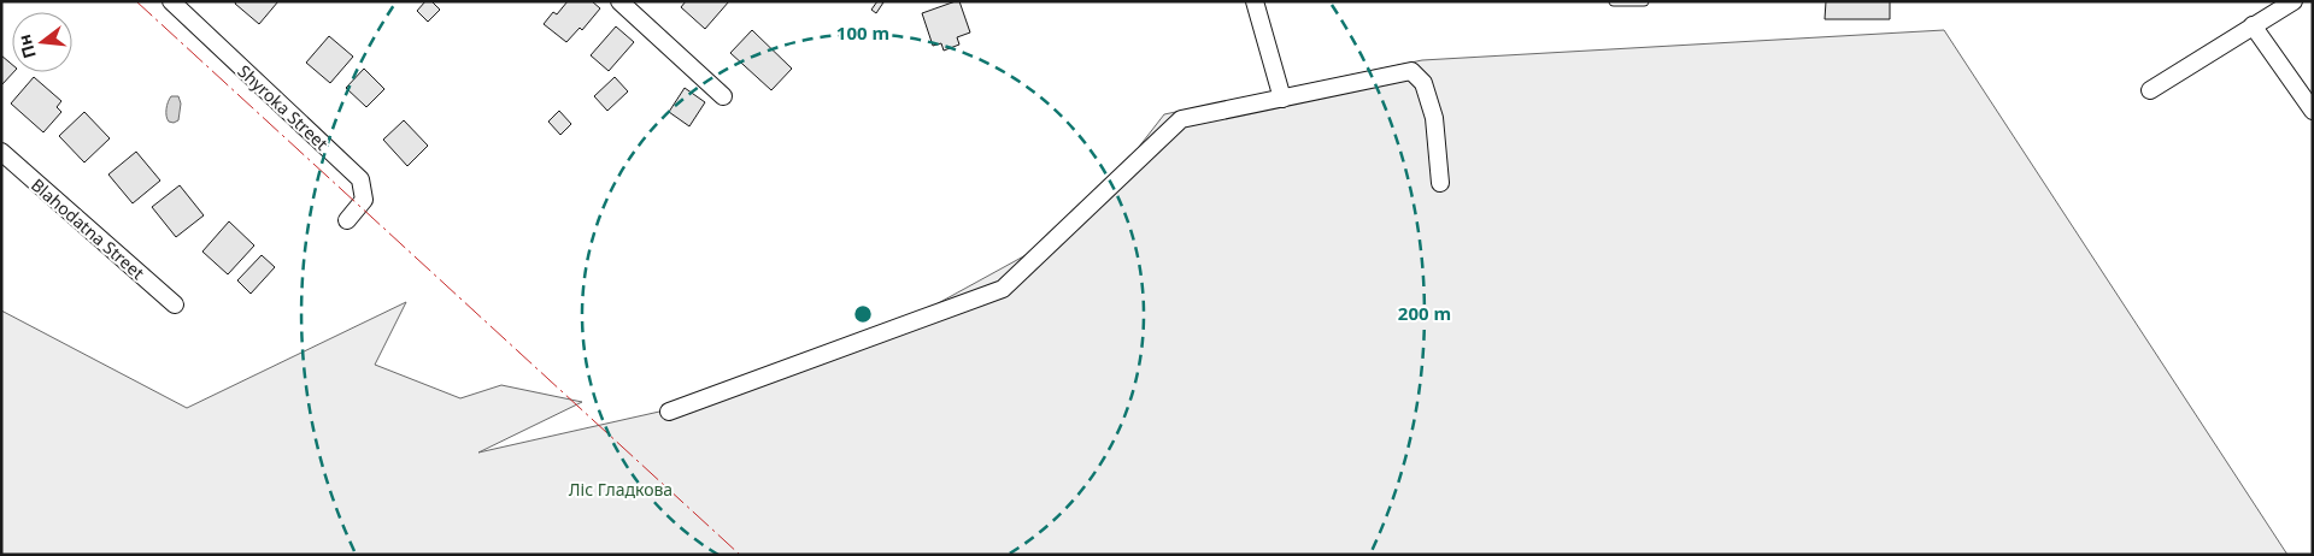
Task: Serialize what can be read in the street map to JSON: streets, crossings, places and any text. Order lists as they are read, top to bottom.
{
  "streets": {
    "street": ["Shyroka Street", "Blahodatna Street"]
  },
  "parks": ["Ліс Гладкова"],
  "north": "left",
  "rings": ["100 m", "200 m"]
}
